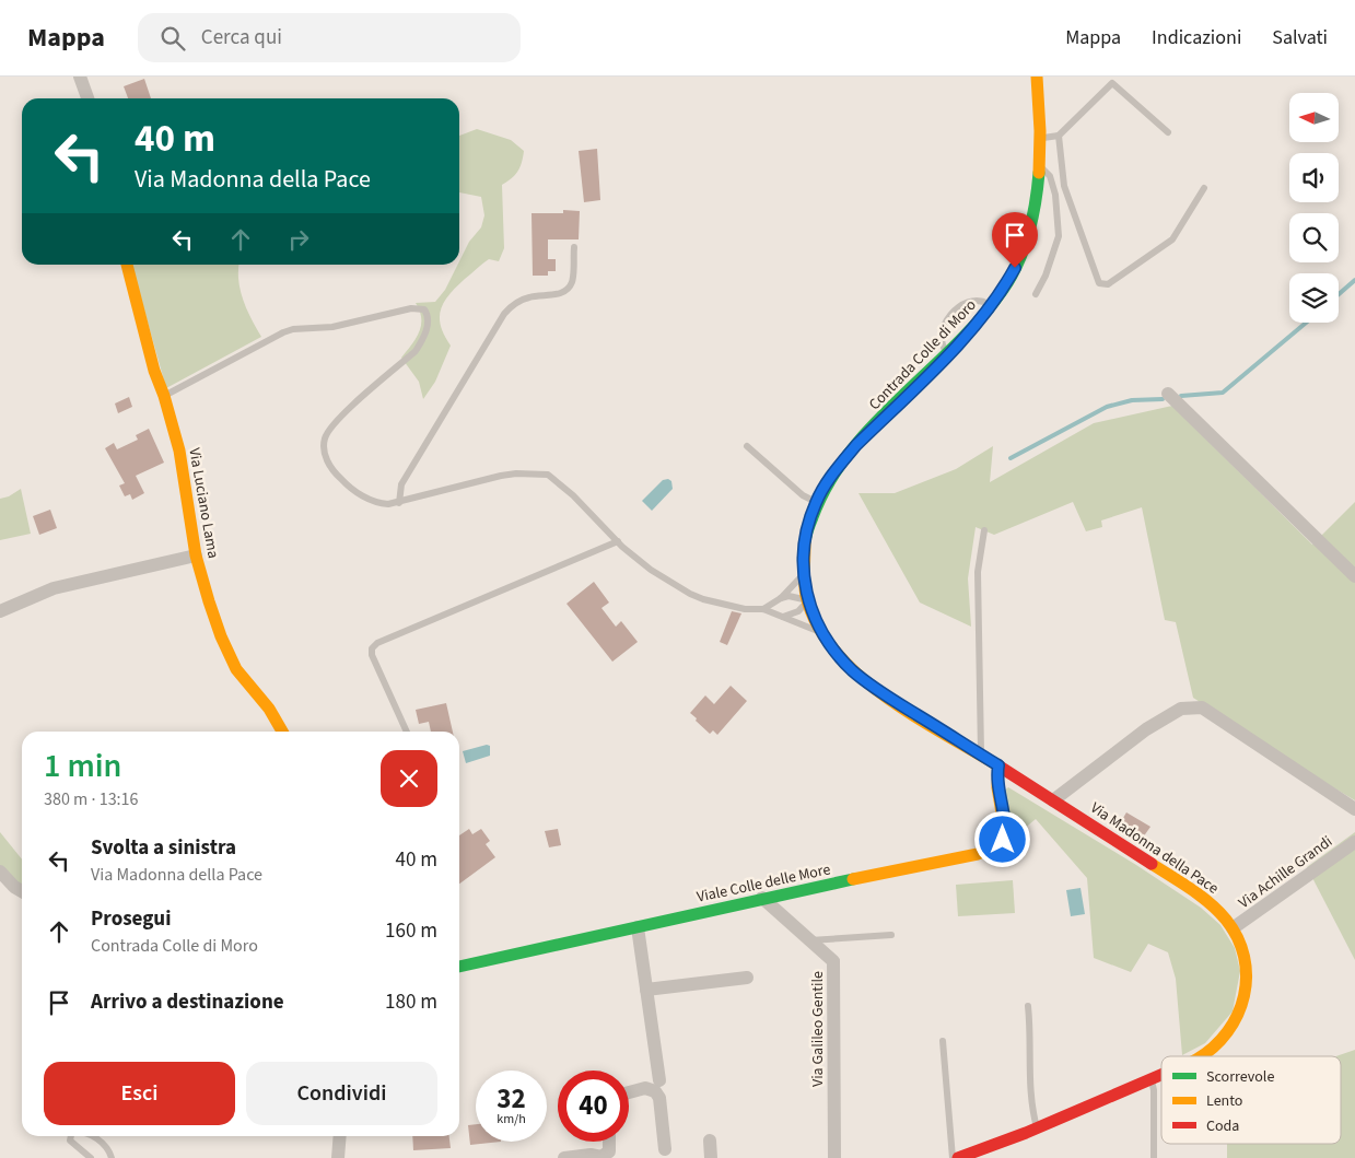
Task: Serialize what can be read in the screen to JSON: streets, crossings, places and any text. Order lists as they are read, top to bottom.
{
  "streets": {
    "main road": [
      "Contrada Colle di Moro",
      "Via Luciano Lama",
      "Via Madonna della Pace",
      "Viale Colle delle More"
    ],
    "street": ["Via Achille Grandi", "Via Galileo Gentile"]
  },
  "crossings": [
    ["Contrada Colle di Moro", "Via Madonna della Pace"],
    ["Via Madonna della Pace", "Via Achille Grandi"],
    ["Via Madonna della Pace", "Viale Colle delle More"],
    ["Viale Colle delle More", "Via Galileo Gentile"]
  ],
  "legend": ["Scorrevole", "Lento", "Coda"],
  "north": "left",
  "page": {
    "header": "Mappa",
    "search": "Cerca qui",
    "nav": ["Mappa", "Indicazioni", "Salvati"],
    "turn": ["40 m", "Via Madonna della Pace"],
    "heading": ["1 min", "380 m · 13:16"],
    "list": [
      {
        "name": "Svolta a sinistra",
        "note": "Via Madonna della Pace",
        "value": "40 m"
      },
      {
        "name": "Prosegui",
        "note": "Contrada Colle di Moro",
        "value": "160 m"
      },
      {
        "name": "Arrivo a destinazione",
        "value": "180 m"
      }
    ],
    "buttons": ["Esci", "Condividi"],
    "speed": "32 km/h",
    "limit": "40"
  }
}
